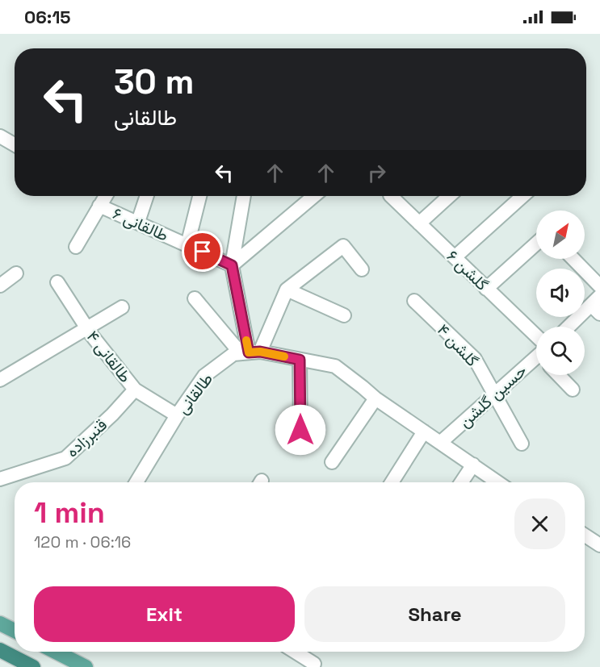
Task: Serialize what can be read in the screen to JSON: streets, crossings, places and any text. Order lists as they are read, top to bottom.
{
  "streets": {
    "street": [
      "طالقانی ۶",
      "گلشن ۶",
      "گلشن ۴",
      "طالقانی ۴",
      "طالقانی",
      "حسین گلشن",
      "قنبرزاده"
    ]
  },
  "crossings": [
    ["گلشن ۴", "حسین گلشن"],
    ["طالقانی ۴", "طالقانی"],
    ["طالقانی ۴", "قنبرزاده"]
  ],
  "north": "top right",
  "page": {
    "status": "06:15",
    "turn": ["30 m", "طالقانی"],
    "heading": ["1 min", "120 m · 06:16"],
    "buttons": ["Exit", "Share"]
  }
}
